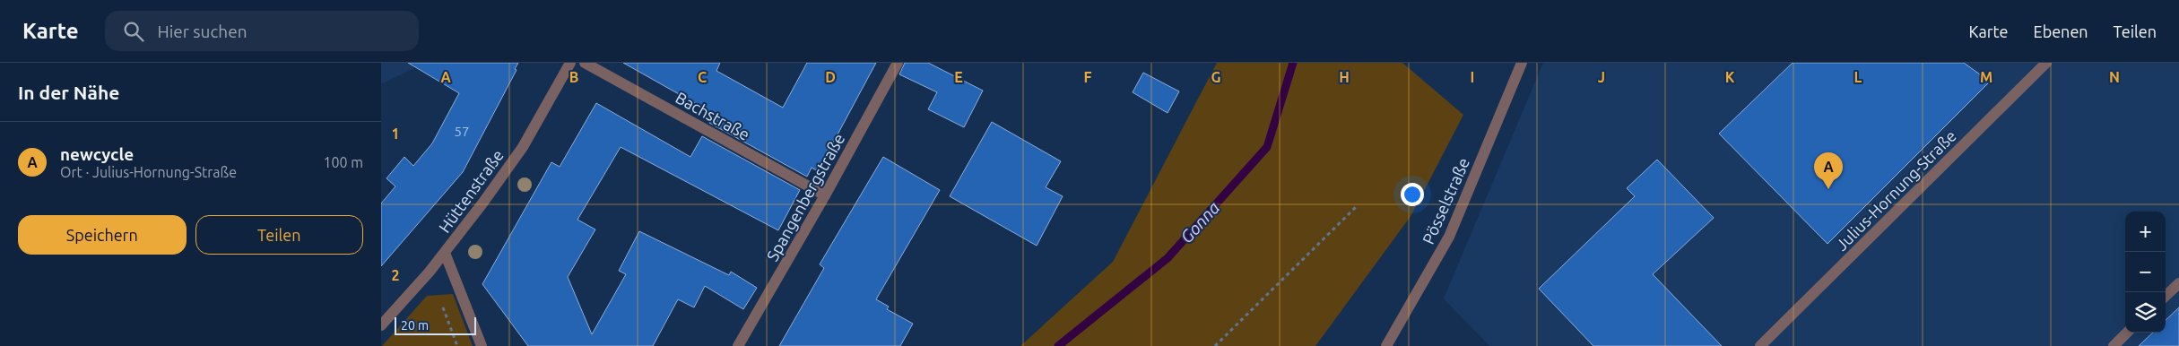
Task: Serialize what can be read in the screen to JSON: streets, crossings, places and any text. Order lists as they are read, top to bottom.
{
  "streets": {
    "street": [
      "Bachstraße",
      "Julius-Hornung-Straße",
      "Hüttenstraße",
      "Spangenbergstraße",
      "Pösselstraße"
    ]
  },
  "crossings": [
    ["Bachstraße", "Spangenbergstraße"]
  ],
  "water": ["Gonna"],
  "house_numbers": ["57"],
  "scale_bar": "20 m",
  "page": {
    "header": "Karte",
    "search": "Hier suchen",
    "nav": ["Karte", "Ebenen", "Teilen"],
    "heading": "In der Nähe",
    "list": [
      {
        "mark": "A",
        "name": "newcycle",
        "note": "Ort · Julius-Hornung-Straße",
        "value": "100 m"
      }
    ],
    "pins": "A",
    "buttons": ["Speichern", "Teilen"],
    "map_buttons": ["+", "−"],
    "scale": "20 m"
  },
  "grid": {
    "columns": [
      "A",
      "B",
      "C",
      "D",
      "E",
      "F",
      "G",
      "H",
      "I",
      "J",
      "K",
      "L",
      "M",
      "N"
    ],
    "rows": ["1", "2"]
  }
}
